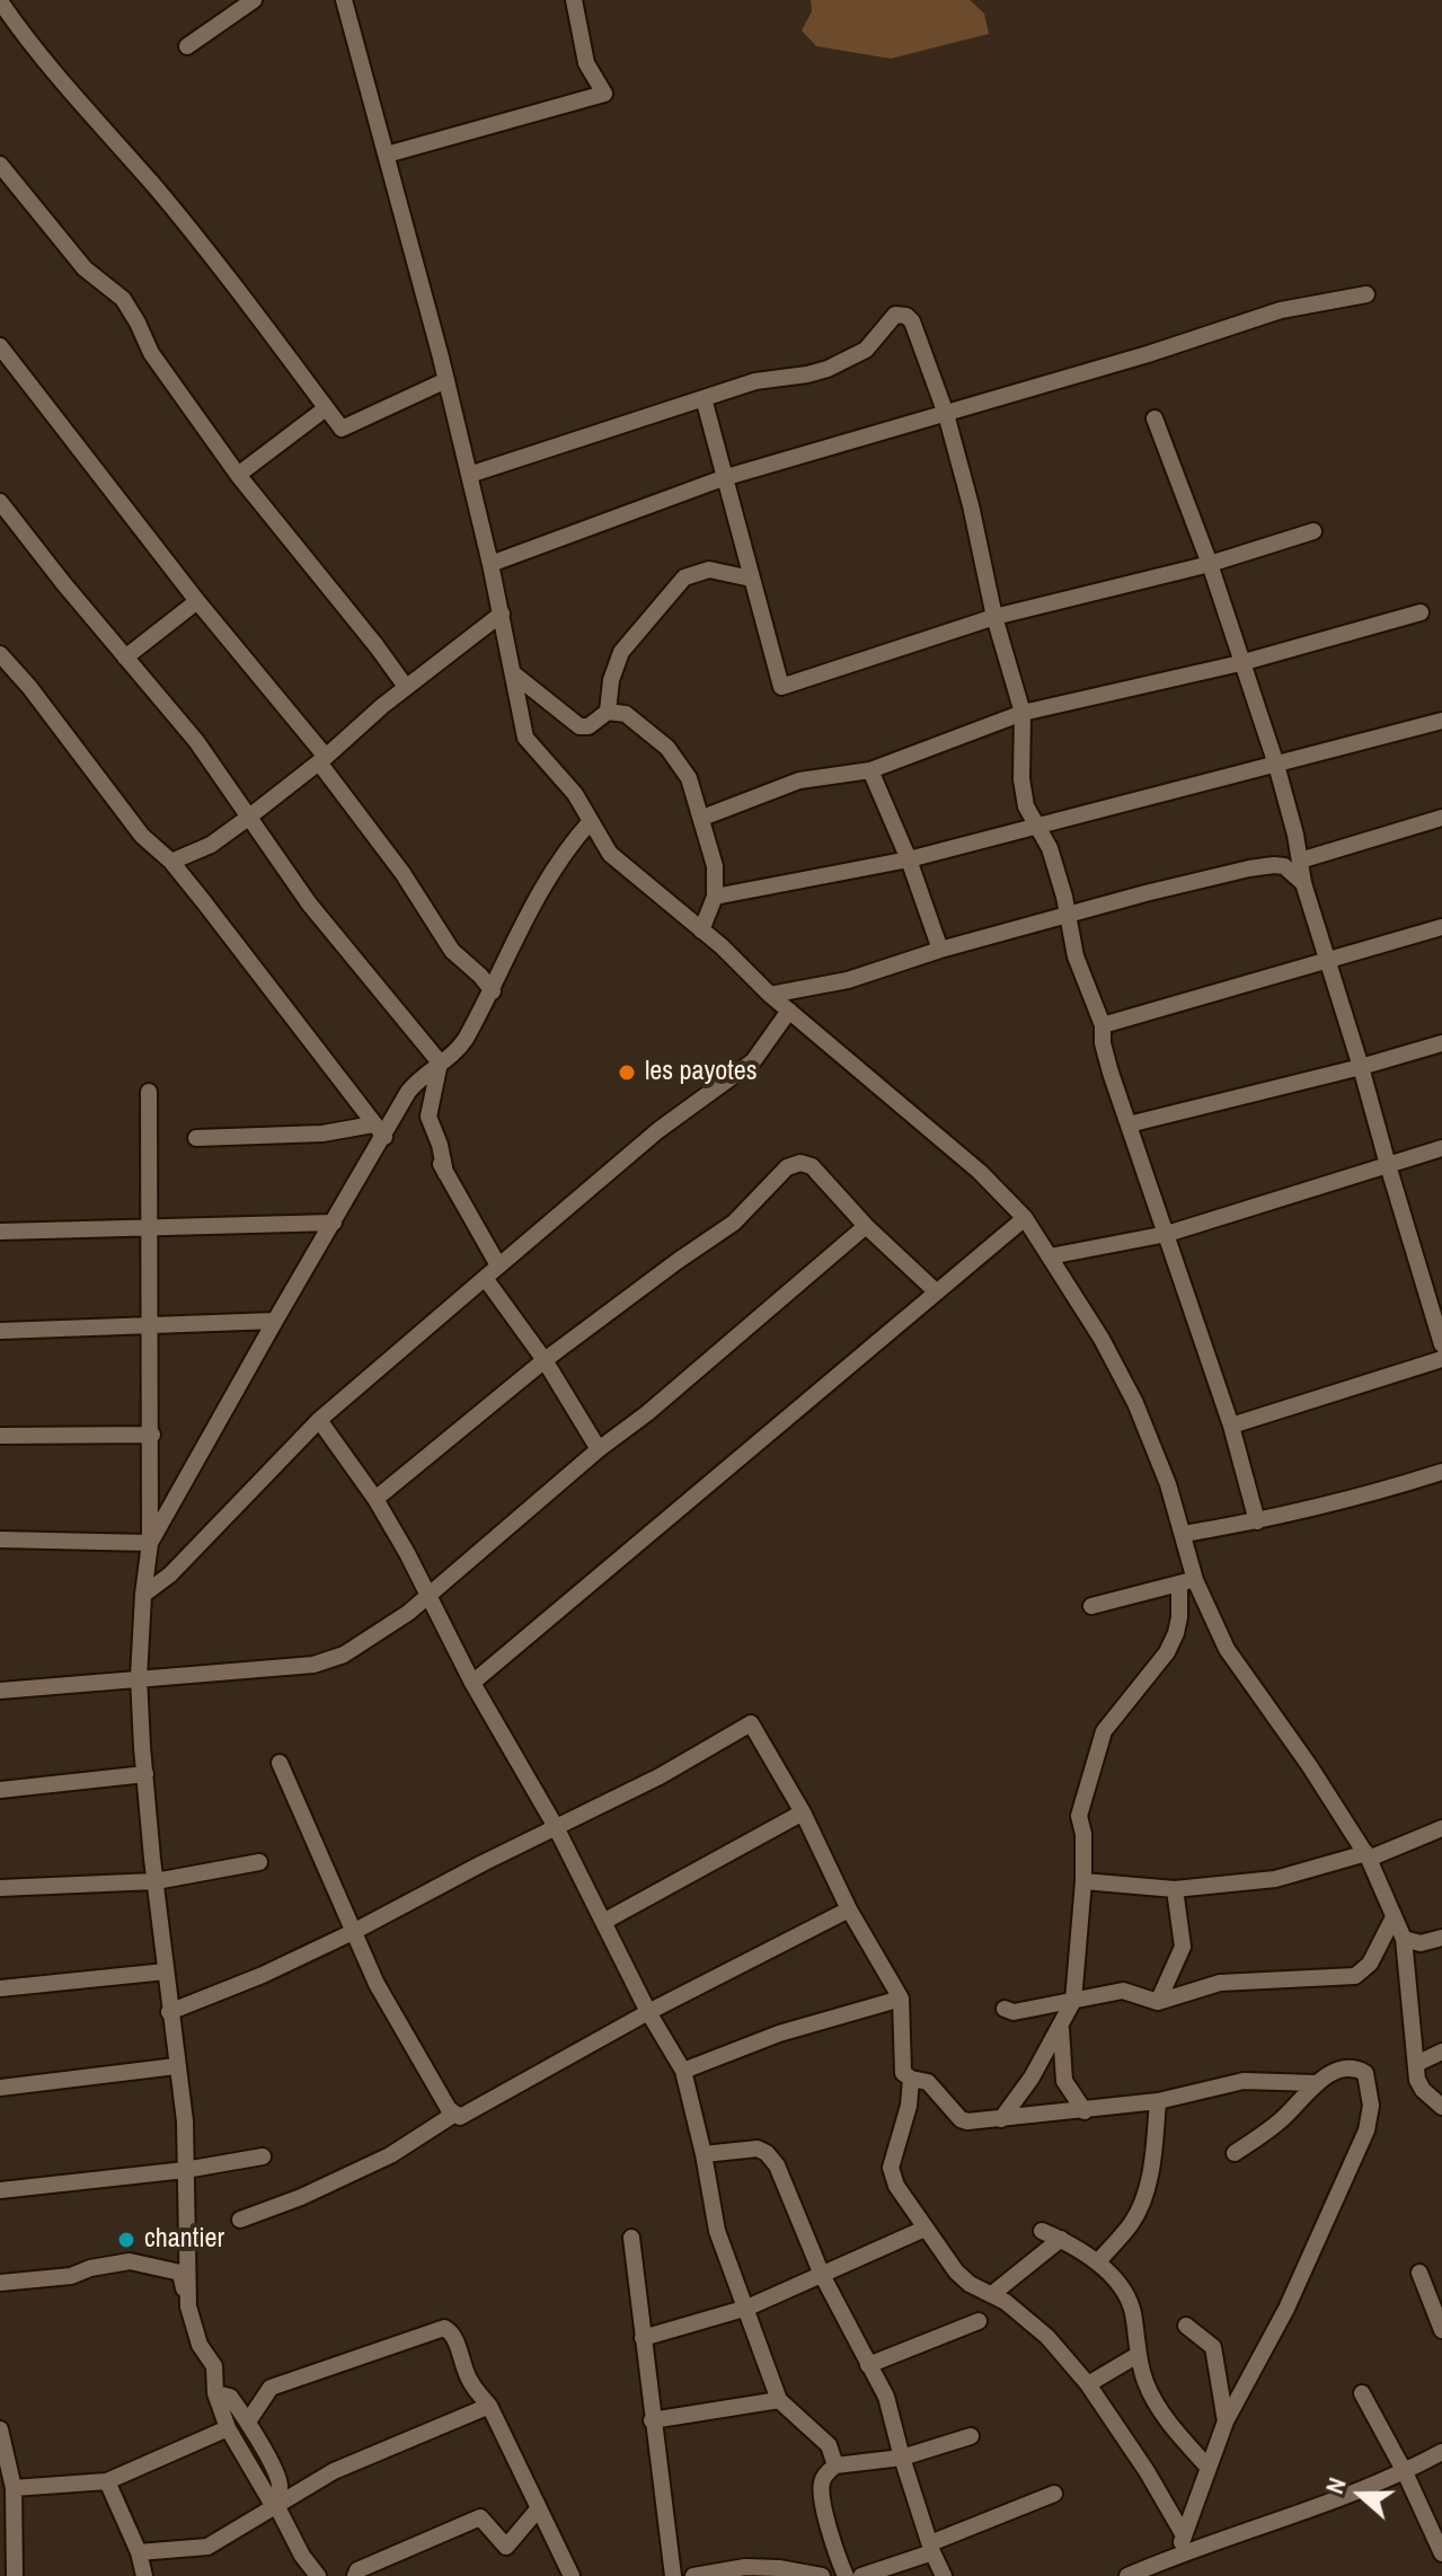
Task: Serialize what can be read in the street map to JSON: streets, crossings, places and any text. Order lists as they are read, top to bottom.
{
  "places": ["les payotes", "chantier"],
  "north": "left"
}
